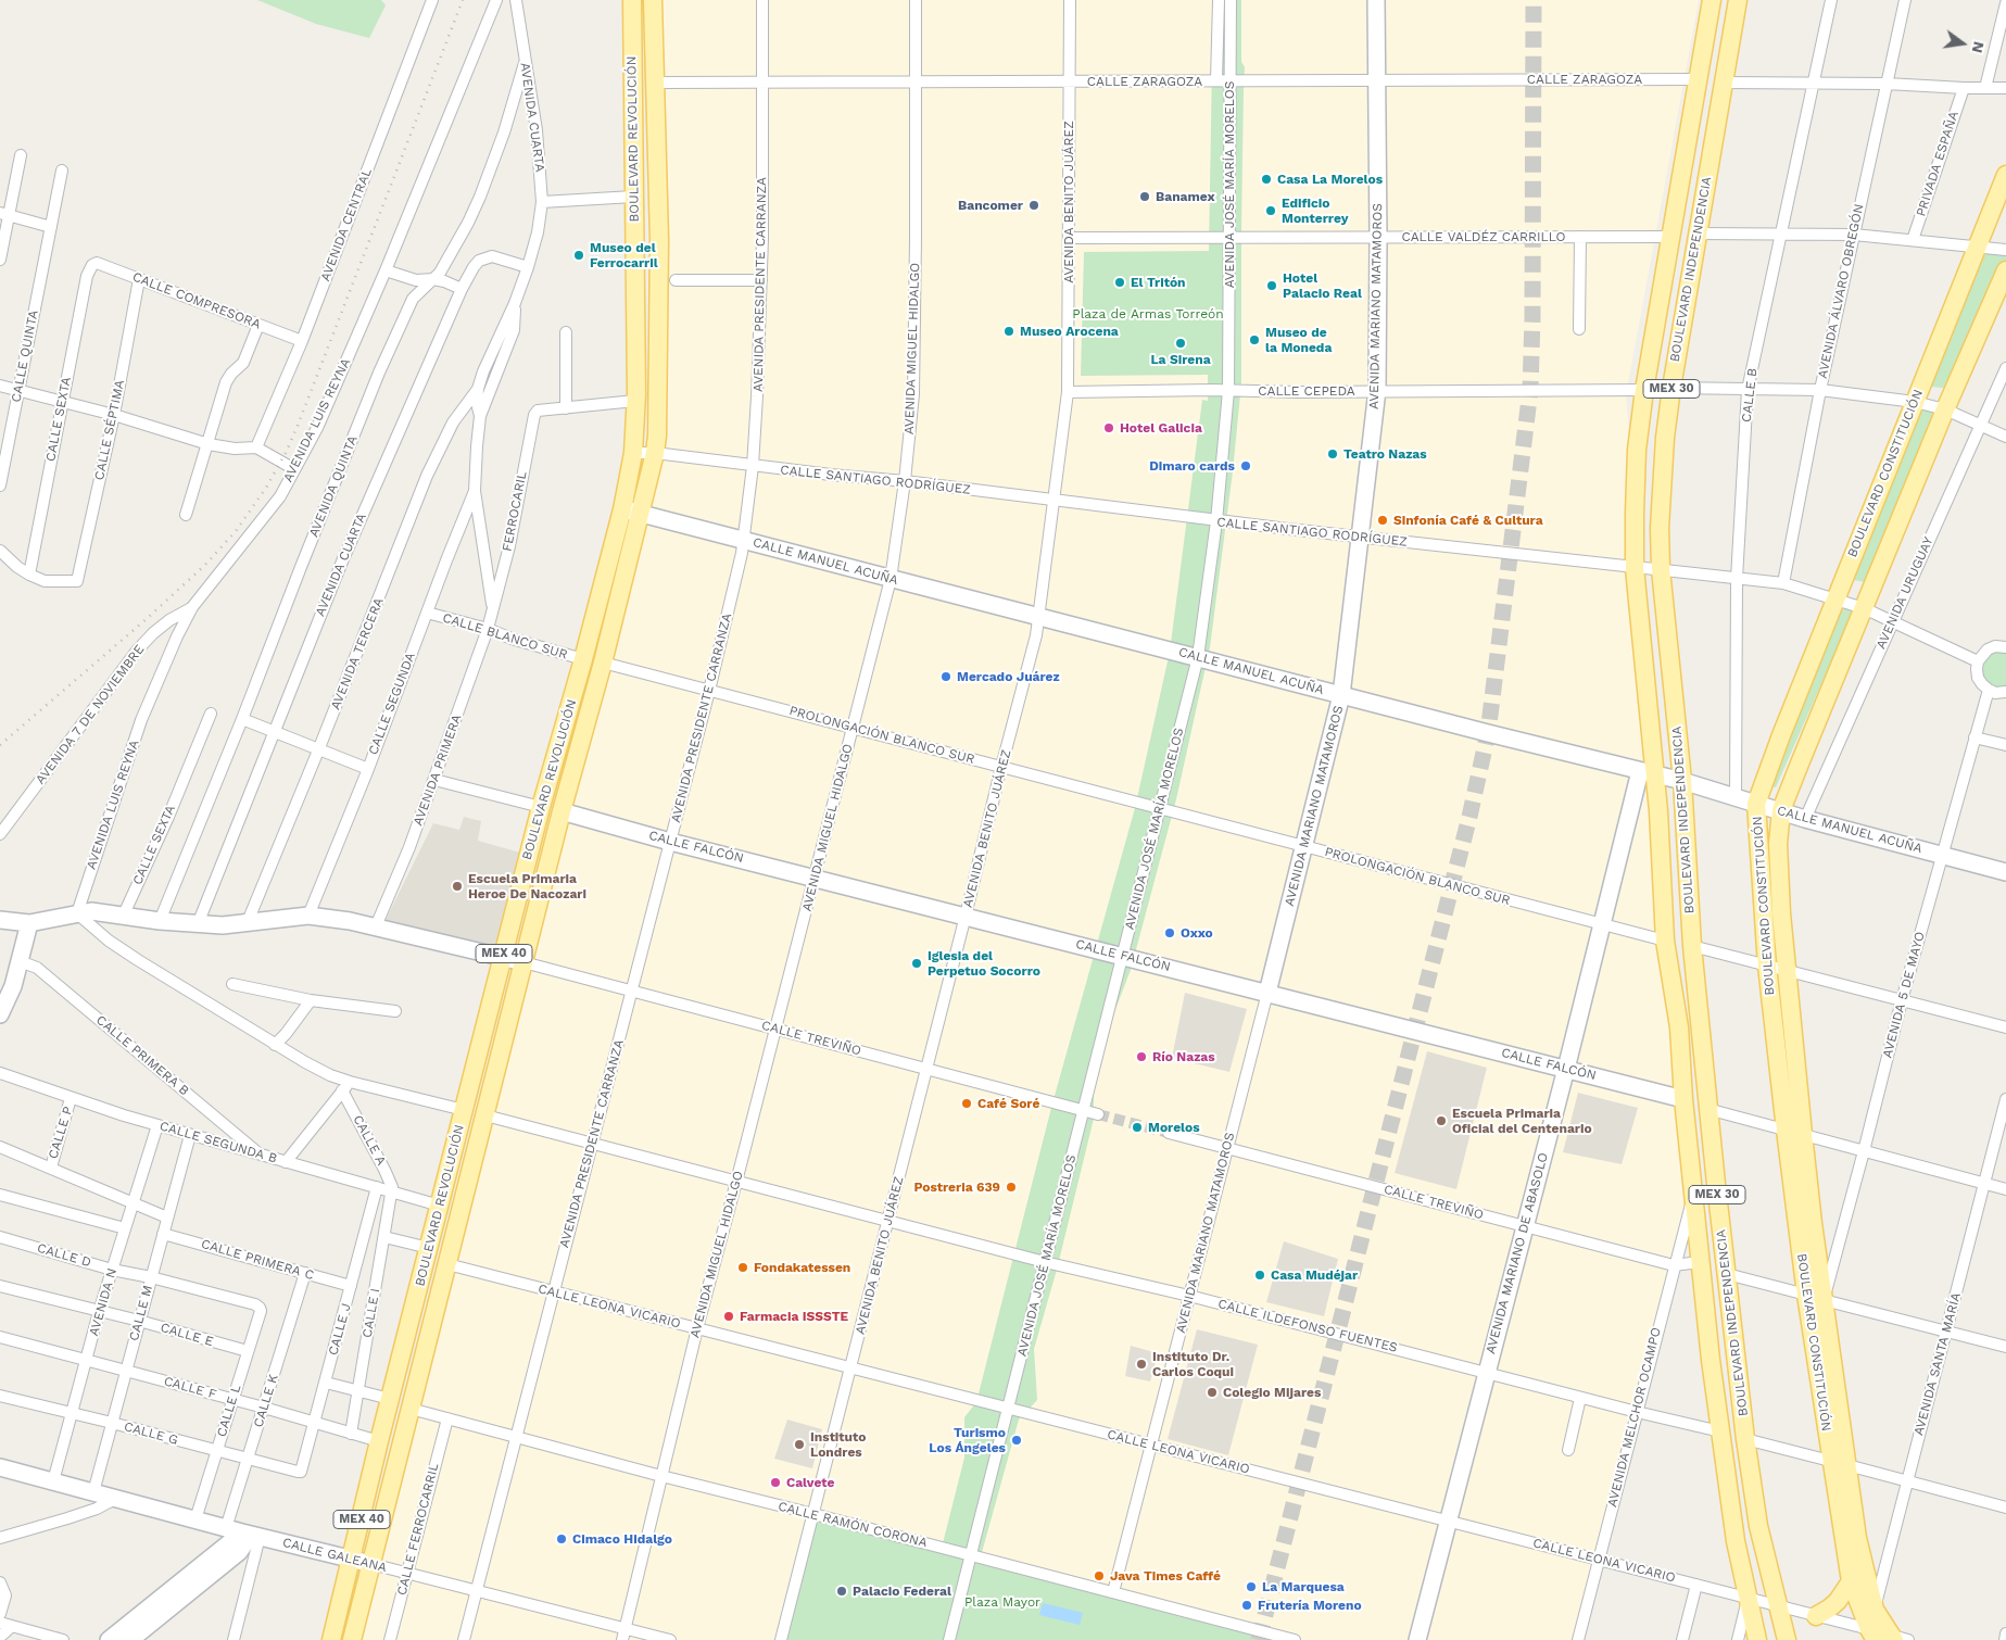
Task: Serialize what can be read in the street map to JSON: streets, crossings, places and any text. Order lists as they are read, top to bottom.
{
  "streets": {
    "main road": [
      "BOULEVARD REVOLUCIÓN",
      "BOULEVARD INDEPENDENCIA",
      "MEX 30",
      "BOULEVARD CONSTITUCIÓN",
      "MEX 40"
    ],
    "street": [
      "CALLE ZARAGOZA",
      "AVENIDA CUARTA",
      "PRIVADA ESPAÑA",
      "AVENIDA JOSÉ MARÍA MORELOS",
      "AVENIDA BENITO JUÁREZ",
      "AVENIDA CENTRAL",
      "CALLE VALDÉZ CARRILLO",
      "AVENIDA PRESIDENTE CARRANZA",
      "AVENIDA ÁLVARO OBREGÓN",
      "CALLE COMPRESORA",
      "AVENIDA MARIANO MATAMOROS",
      "AVENIDA MIGUEL HIDALGO",
      "CALLE QUINTA",
      "CALLE CEPEDA",
      "CALLE B",
      "CALLE SEXTA",
      "AVENIDA LUIS REYNA",
      "CALLE SÉPTIMA",
      "CALLE SANTIAGO RODRÍGUEZ",
      "AVENIDA QUINTA",
      "FERROCARIL",
      "CALLE MANUEL ACUÑA",
      "AVENIDA URUGUAY",
      "CALLE BLANCO SUR",
      "AVENIDA TERCERA",
      "CALLE SEGUNDA",
      "AVENIDA 7 DE NOVIEMBRE",
      "PROLONGACIÓN BLANCO SUR",
      "AVENIDA PRIMERA",
      "CALLE FALCÓN",
      "AVENIDA 5 DE MAYO",
      "CALLE TREVIÑO",
      "CALLE PRIMERA B",
      "CALLE P",
      "CALLE A",
      "CALLE SEGUNDA B",
      "AVENIDA MARIANO DE ABASOLO",
      "CALLE D",
      "CALLE PRIMERA C",
      "AVENIDA N",
      "CALLE LEONA VICARIO",
      "CALLE M",
      "CALLE I",
      "CALLE ILDEFONSO FUENTES",
      "CALLE J",
      "CALLE E",
      "AVENIDA SANTA MARÍA",
      "CALLE F",
      "CALLE K",
      "CALLE L",
      "AVENIDA MELCHOR OCAMPO",
      "CALLE G",
      "CALLE RAMÓN CORONA",
      "CALLE FERROCARRIL",
      "CALLE GALEANA"
    ]
  },
  "crossings": [
    ["CALLE ZARAGOZA", "AVENIDA JOSÉ MARÍA MORELOS"],
    ["CALLE ZARAGOZA", "AVENIDA BENITO JUÁREZ"],
    ["CALLE ZARAGOZA", "BOULEVARD INDEPENDENCIA"],
    ["CALLE ZARAGOZA", "AVENIDA PRESIDENTE CARRANZA"],
    ["CALLE ZARAGOZA", "AVENIDA MARIANO MATAMOROS"],
    ["CALLE ZARAGOZA", "AVENIDA MIGUEL HIDALGO"],
    ["CALLE ZARAGOZA", "MEX 40"],
    ["AVENIDA CUARTA", "AVENIDA QUINTA"],
    ["AVENIDA CUARTA", "FERROCARIL"],
    ["AVENIDA CUARTA", "AVENIDA TERCERA"],
    ["AVENIDA CUARTA", "CALLE SEGUNDA"],
    ["AVENIDA CUARTA", "AVENIDA PRIMERA"],
    ["BOULEVARD REVOLUCIÓN", "CALLE SANTIAGO RODRÍGUEZ"],
    ["BOULEVARD REVOLUCIÓN", "CALLE MANUEL ACUÑA"],
    ["BOULEVARD REVOLUCIÓN", "CALLE BLANCO SUR"],
    ["BOULEVARD REVOLUCIÓN", "CALLE SEGUNDA B"],
    ["BOULEVARD REVOLUCIÓN", "CALLE F"],
    ["BOULEVARD REVOLUCIÓN", "CALLE GALEANA"],
    ["AVENIDA JOSÉ MARÍA MORELOS", "CALLE VALDÉZ CARRILLO"],
    ["AVENIDA JOSÉ MARÍA MORELOS", "CALLE CEPEDA"],
    ["AVENIDA JOSÉ MARÍA MORELOS", "CALLE SANTIAGO RODRÍGUEZ"],
    ["AVENIDA JOSÉ MARÍA MORELOS", "CALLE MANUEL ACUÑA"],
    ["AVENIDA JOSÉ MARÍA MORELOS", "PROLONGACIÓN BLANCO SUR"],
    ["AVENIDA JOSÉ MARÍA MORELOS", "CALLE FALCÓN"],
    ["AVENIDA JOSÉ MARÍA MORELOS", "CALLE TREVIÑO"],
    ["AVENIDA JOSÉ MARÍA MORELOS", "CALLE LEONA VICARIO"],
    ["AVENIDA JOSÉ MARÍA MORELOS", "CALLE ILDEFONSO FUENTES"],
    ["AVENIDA JOSÉ MARÍA MORELOS", "CALLE RAMÓN CORONA"],
    ["AVENIDA BENITO JUÁREZ", "CALLE VALDÉZ CARRILLO"],
    ["AVENIDA BENITO JUÁREZ", "CALLE CEPEDA"],
    ["AVENIDA BENITO JUÁREZ", "CALLE SANTIAGO RODRÍGUEZ"],
    ["AVENIDA BENITO JUÁREZ", "CALLE MANUEL ACUÑA"],
    ["AVENIDA BENITO JUÁREZ", "PROLONGACIÓN BLANCO SUR"],
    ["AVENIDA BENITO JUÁREZ", "CALLE FALCÓN"],
    ["AVENIDA BENITO JUÁREZ", "CALLE TREVIÑO"],
    ["AVENIDA BENITO JUÁREZ", "CALLE LEONA VICARIO"],
    ["AVENIDA BENITO JUÁREZ", "CALLE ILDEFONSO FUENTES"],
    ["AVENIDA BENITO JUÁREZ", "CALLE RAMÓN CORONA"],
    ["AVENIDA CENTRAL", "CALLE COMPRESORA"],
    ["CALLE VALDÉZ CARRILLO", "BOULEVARD INDEPENDENCIA"],
    ["CALLE VALDÉZ CARRILLO", "AVENIDA MARIANO MATAMOROS"],
    ["BOULEVARD INDEPENDENCIA", "CALLE CEPEDA"],
    ["BOULEVARD INDEPENDENCIA", "CALLE SANTIAGO RODRÍGUEZ"],
    ["BOULEVARD INDEPENDENCIA", "CALLE MANUEL ACUÑA"],
    ["BOULEVARD INDEPENDENCIA", "PROLONGACIÓN BLANCO SUR"],
    ["BOULEVARD INDEPENDENCIA", "CALLE FALCÓN"],
    ["BOULEVARD INDEPENDENCIA", "CALLE TREVIÑO"],
    ["BOULEVARD INDEPENDENCIA", "AVENIDA MARIANO DE ABASOLO"],
    ["BOULEVARD INDEPENDENCIA", "CALLE LEONA VICARIO"],
    ["BOULEVARD INDEPENDENCIA", "CALLE ILDEFONSO FUENTES"],
    ["BOULEVARD INDEPENDENCIA", "AVENIDA MELCHOR OCAMPO"],
    ["AVENIDA PRESIDENTE CARRANZA", "CALLE SANTIAGO RODRÍGUEZ"],
    ["AVENIDA PRESIDENTE CARRANZA", "CALLE MANUEL ACUÑA"],
    ["AVENIDA PRESIDENTE CARRANZA", "PROLONGACIÓN BLANCO SUR"],
    ["AVENIDA PRESIDENTE CARRANZA", "CALLE FALCÓN"],
    ["AVENIDA PRESIDENTE CARRANZA", "CALLE TREVIÑO"],
    ["AVENIDA PRESIDENTE CARRANZA", "CALLE LEONA VICARIO"],
    ["AVENIDA PRESIDENTE CARRANZA", "CALLE ILDEFONSO FUENTES"],
    ["AVENIDA PRESIDENTE CARRANZA", "CALLE RAMÓN CORONA"],
    ["AVENIDA PRESIDENTE CARRANZA", "CALLE GALEANA"],
    ["AVENIDA ÁLVARO OBREGÓN", "CALLE SANTIAGO RODRÍGUEZ"],
    ["CALLE COMPRESORA", "CALLE SEXTA"],
    ["CALLE COMPRESORA", "CALLE SÉPTIMA"],
    ["AVENIDA MARIANO MATAMOROS", "CALLE CEPEDA"],
    ["AVENIDA MARIANO MATAMOROS", "CALLE SANTIAGO RODRÍGUEZ"],
    ["AVENIDA MARIANO MATAMOROS", "CALLE MANUEL ACUÑA"],
    ["AVENIDA MARIANO MATAMOROS", "PROLONGACIÓN BLANCO SUR"],
    ["AVENIDA MARIANO MATAMOROS", "CALLE FALCÓN"],
    ["AVENIDA MARIANO MATAMOROS", "CALLE TREVIÑO"],
    ["AVENIDA MARIANO MATAMOROS", "CALLE LEONA VICARIO"],
    ["AVENIDA MARIANO MATAMOROS", "CALLE ILDEFONSO FUENTES"],
    ["AVENIDA MARIANO MATAMOROS", "CALLE RAMÓN CORONA"],
    ["AVENIDA MIGUEL HIDALGO", "CALLE SANTIAGO RODRÍGUEZ"],
    ["AVENIDA MIGUEL HIDALGO", "CALLE MANUEL ACUÑA"],
    ["AVENIDA MIGUEL HIDALGO", "PROLONGACIÓN BLANCO SUR"],
    ["AVENIDA MIGUEL HIDALGO", "CALLE FALCÓN"],
    ["AVENIDA MIGUEL HIDALGO", "CALLE TREVIÑO"],
    ["AVENIDA MIGUEL HIDALGO", "CALLE LEONA VICARIO"],
    ["AVENIDA MIGUEL HIDALGO", "CALLE ILDEFONSO FUENTES"],
    ["AVENIDA MIGUEL HIDALGO", "CALLE RAMÓN CORONA"],
    ["AVENIDA MIGUEL HIDALGO", "CALLE GALEANA"],
    ["CALLE B", "CALLE SANTIAGO RODRÍGUEZ"],
    ["CALLE B", "CALLE MANUEL ACUÑA"],
    ["CALLE SEXTA", "CALLE SÉPTIMA"],
    ["AVENIDA LUIS REYNA", "AVENIDA 7 DE NOVIEMBRE"],
    ["BOULEVARD CONSTITUCIÓN", "CALLE SANTIAGO RODRÍGUEZ"],
    ["BOULEVARD CONSTITUCIÓN", "CALLE MANUEL ACUÑA"],
    ["BOULEVARD CONSTITUCIÓN", "AVENIDA 5 DE MAYO"],
    ["BOULEVARD CONSTITUCIÓN", "CALLE LEONA VICARIO"],
    ["BOULEVARD CONSTITUCIÓN", "AVENIDA SANTA MARÍA"],
    ["CALLE SANTIAGO RODRÍGUEZ", "AVENIDA URUGUAY"],
    ["CALLE SANTIAGO RODRÍGUEZ", "MEX 40"],
    ["FERROCARIL", "AVENIDA PRIMERA"],
    ["CALLE MANUEL ACUÑA", "AVENIDA URUGUAY"],
    ["CALLE MANUEL ACUÑA", "MEX 40"],
    ["CALLE MANUEL ACUÑA", "AVENIDA 5 DE MAYO"],
    ["CALLE MANUEL ACUÑA", "AVENIDA MARIANO DE ABASOLO"],
    ["CALLE BLANCO SUR", "CALLE SEGUNDA"],
    ["CALLE BLANCO SUR", "AVENIDA PRIMERA"],
    ["PROLONGACIÓN BLANCO SUR", "MEX 40"],
    ["PROLONGACIÓN BLANCO SUR", "AVENIDA MARIANO DE ABASOLO"],
    ["CALLE FALCÓN", "MEX 40"],
    ["CALLE FALCÓN", "AVENIDA MARIANO DE ABASOLO"],
    ["MEX 40", "CALLE TREVIÑO"],
    ["MEX 40", "CALLE LEONA VICARIO"],
    ["MEX 40", "CALLE ILDEFONSO FUENTES"],
    ["MEX 40", "CALLE RAMÓN CORONA"],
    ["MEX 40", "CALLE GALEANA"],
    ["CALLE TREVIÑO", "AVENIDA MARIANO DE ABASOLO"],
    ["CALLE TREVIÑO", "AVENIDA MELCHOR OCAMPO"],
    ["CALLE PRIMERA B", "CALLE SEGUNDA B"],
    ["CALLE P", "CALLE SEGUNDA B"],
    ["CALLE A", "CALLE SEGUNDA B"],
    ["CALLE A", "CALLE I"],
    ["CALLE SEGUNDA B", "AVENIDA N"],
    ["CALLE SEGUNDA B", "CALLE M"],
    ["CALLE SEGUNDA B", "CALLE I"],
    ["CALLE SEGUNDA B", "CALLE J"],
    ["AVENIDA MARIANO DE ABASOLO", "CALLE LEONA VICARIO"],
    ["AVENIDA MARIANO DE ABASOLO", "CALLE ILDEFONSO FUENTES"],
    ["CALLE D", "AVENIDA N"],
    ["CALLE D", "CALLE M"],
    ["CALLE D", "CALLE L"],
    ["CALLE PRIMERA C", "CALLE M"],
    ["CALLE PRIMERA C", "CALLE J"],
    ["CALLE PRIMERA C", "CALLE K"],
    ["AVENIDA N", "CALLE E"],
    ["AVENIDA N", "CALLE F"],
    ["AVENIDA N", "CALLE G"],
    ["AVENIDA N", "CALLE GALEANA"],
    ["CALLE LEONA VICARIO", "AVENIDA MELCHOR OCAMPO"],
    ["CALLE M", "CALLE E"],
    ["CALLE M", "CALLE F"],
    ["CALLE M", "CALLE G"],
    ["CALLE M", "CALLE GALEANA"],
    ["CALLE I", "CALLE F"],
    ["CALLE ILDEFONSO FUENTES", "AVENIDA MELCHOR OCAMPO"],
    ["CALLE J", "CALLE F"],
    ["CALLE J", "CALLE G"],
    ["CALLE E", "CALLE L"],
    ["CALLE F", "CALLE K"],
    ["CALLE F", "CALLE L"],
    ["CALLE K", "CALLE G"],
    ["CALLE K", "CALLE GALEANA"],
    ["CALLE L", "CALLE G"],
    ["CALLE L", "CALLE GALEANA"],
    ["CALLE RAMÓN CORONA", "CALLE FERROCARRIL"],
    ["CALLE FERROCARRIL", "CALLE GALEANA"]
  ],
  "parks": ["Plaza de Armas Torreón", "Plaza Mayor"],
  "places": [
    "Casa La Morelos",
    "Banamex",
    "Bancomer",
    "Edificio Monterrey",
    "Museo del Ferrocarril",
    "El Tritón",
    "Hotel Palacio Real",
    "Museo Arocena",
    "Museo de la Moneda",
    "La Sirena",
    "Hotel Galicia",
    "Teatro Nazas",
    "Dimaro cards",
    "Sinfonía Café & Cultura",
    "Mercado Juárez",
    "Escuela Primaria Heroe De Nacozari",
    "Oxxo",
    "Iglesia del Perpetuo Socorro",
    "Río Nazas",
    "Café Soré",
    "Escuela Primaria Oficial del Centenario",
    "Morelos",
    "Postreria 639",
    "Fondakatessen",
    "Casa Mudéjar",
    "Farmacia ISSSTE",
    "Instituto Dr. Carlos Coqui",
    "Colegio Mijares",
    "Turismo Los Ángeles",
    "Instituto Londres",
    "Calvete",
    "Cimaco Hidalgo",
    "Java Times Caffé",
    "La Marquesa",
    "Palacio Federal",
    "Frutería Moreno"
  ],
  "north": "right"
}
